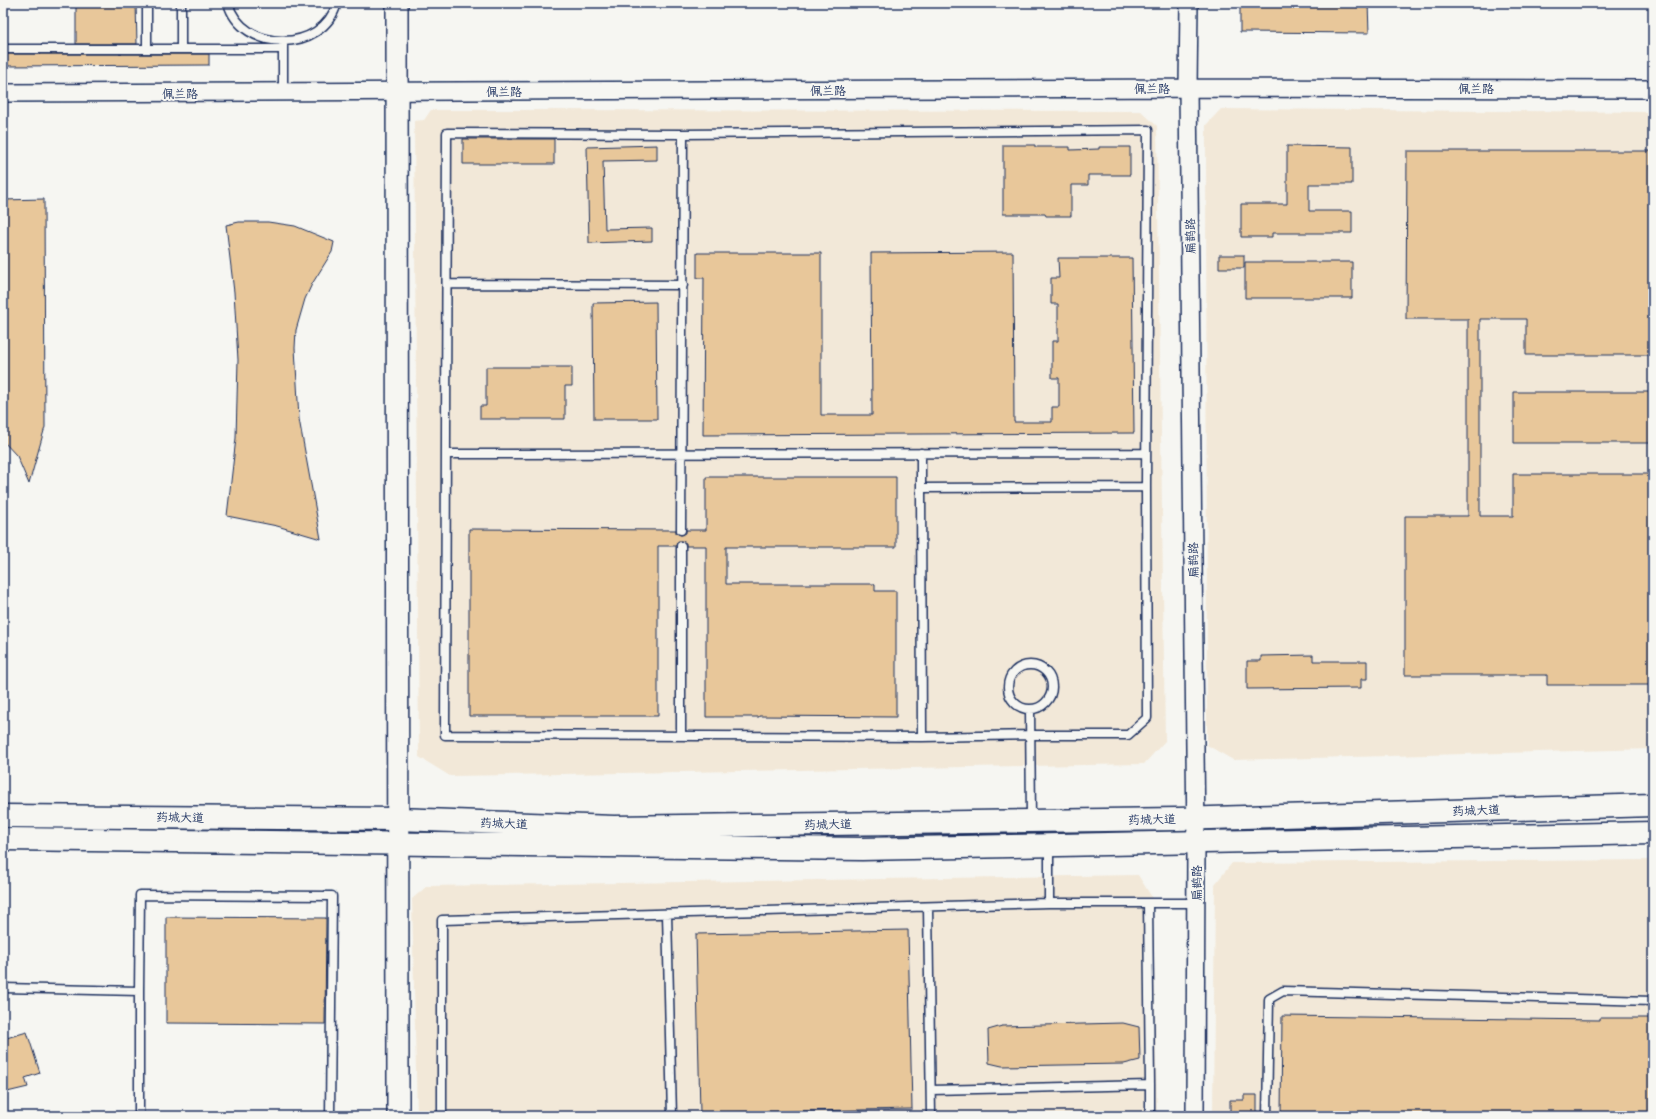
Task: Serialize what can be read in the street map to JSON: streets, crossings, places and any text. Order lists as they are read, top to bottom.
{
  "streets": {
    "main road": ["药城大道"],
    "street": ["佩兰路", "扁鹊路"]
  },
  "crossings": [
    ["佩兰路", "扁鹊路"],
    ["扁鹊路", "药城大道"]
  ]
}
